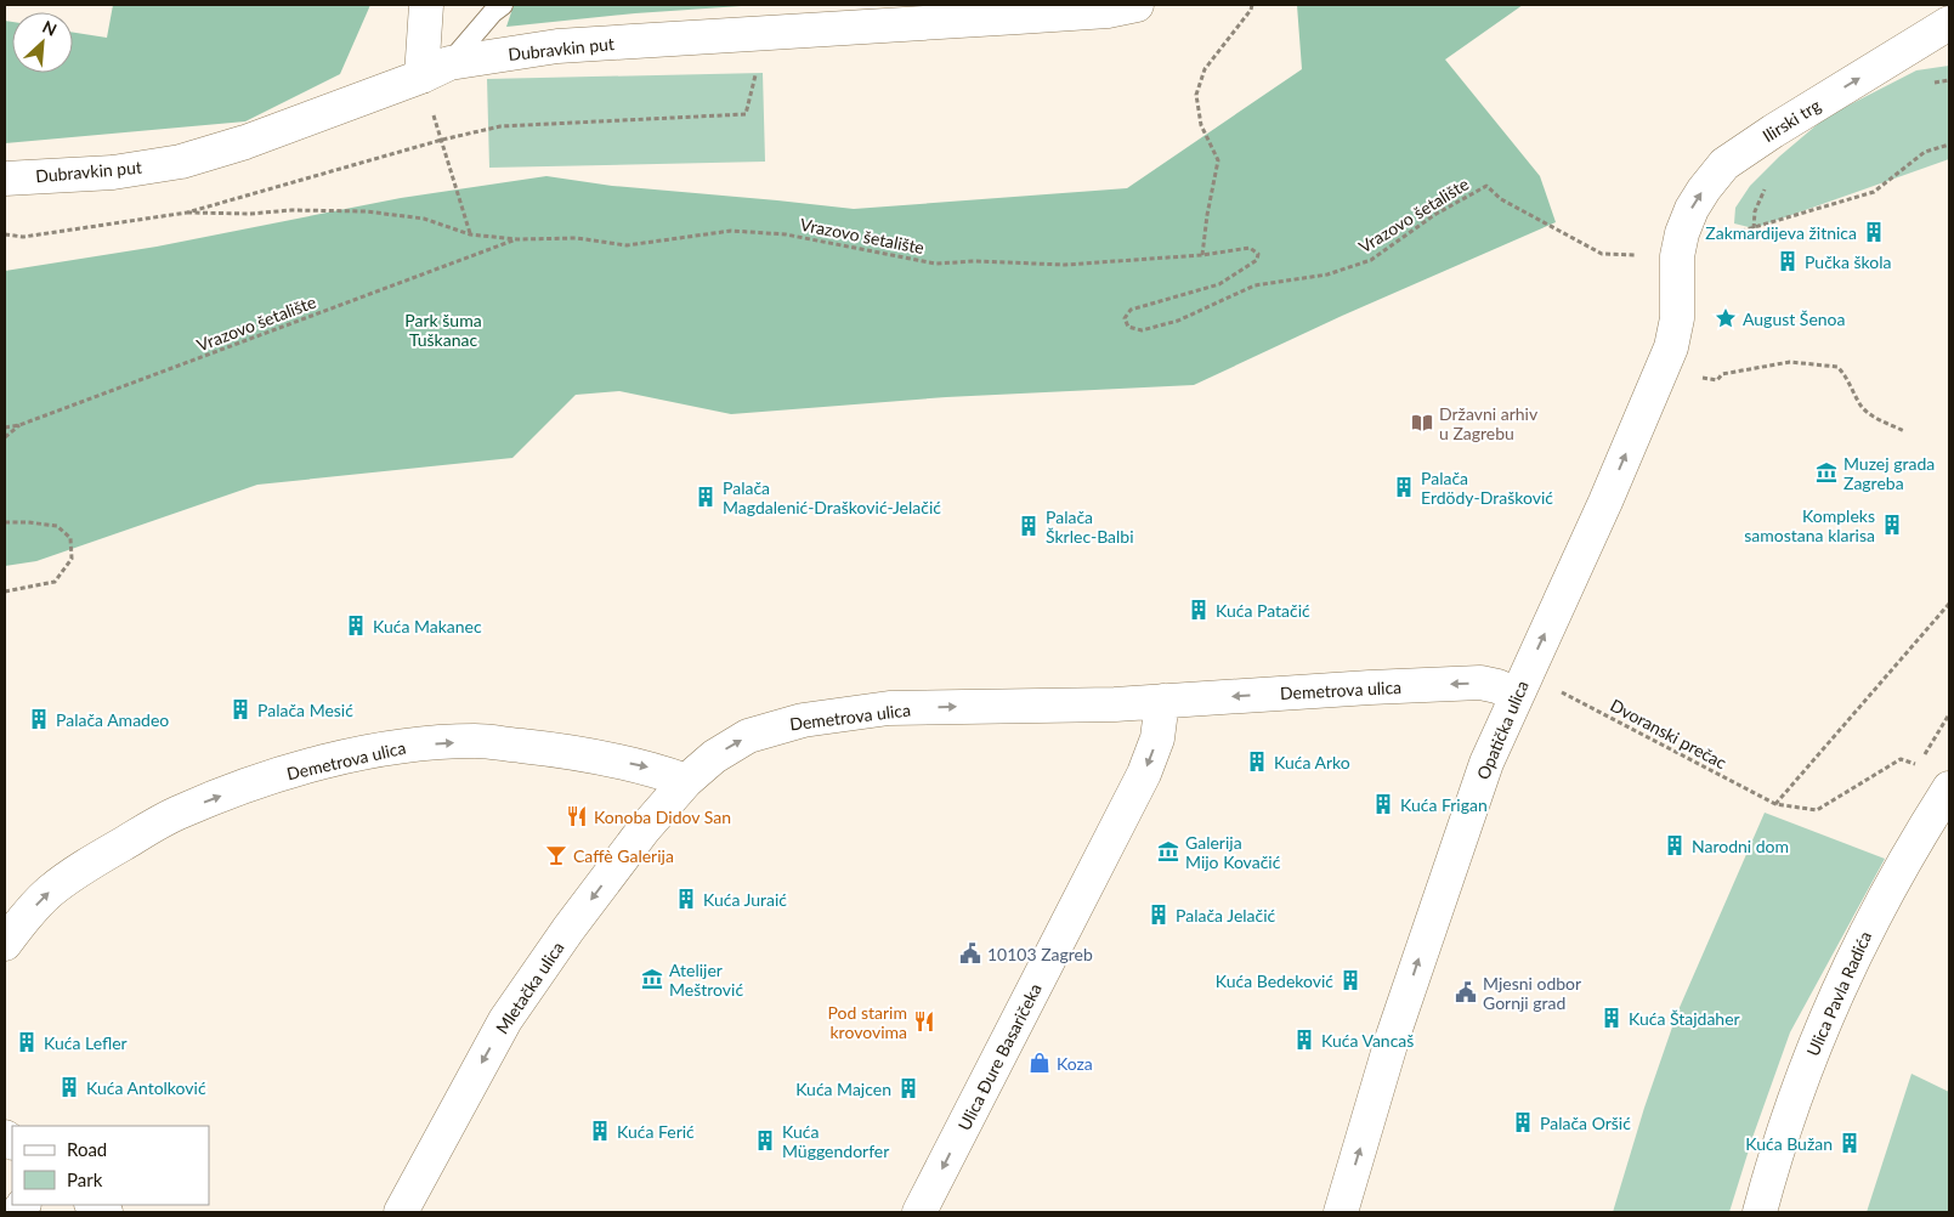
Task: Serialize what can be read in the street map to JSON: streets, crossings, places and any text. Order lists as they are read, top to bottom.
{
  "streets": {
    "street": [
      "Dubravkin put",
      "Ilirski trg",
      "Demetrova ulica",
      "Opatička ulica",
      "Mletačka ulica",
      "Ulica Pavla Radića",
      "Ulica Đure Basaričeka"
    ],
    "path": ["Vrazovo šetalište", "Dvoranski prečac"]
  },
  "crossings": [
    ["Ilirski trg", "Vrazovo šetalište"],
    ["Ilirski trg", "Opatička ulica"],
    ["Vrazovo šetalište", "Opatička ulica"],
    ["Demetrova ulica", "Opatička ulica"],
    ["Demetrova ulica", "Mletačka ulica"],
    ["Demetrova ulica", "Ulica Đure Basaričeka"]
  ],
  "one_way": [
    "Ilirski trg",
    "Opatička ulica",
    "Mletačka ulica",
    "Ulica Đure Basaričeka"
  ],
  "parks": ["Park šuma Tuškanac"],
  "places": {
    "building": [
      "Zakmardijeva žitnica",
      "Pučka škola",
      "Palača Erdödy-Drašković",
      "Palača Magdalenić-Drašković-Jelačić",
      "Kompleks samostana klarisa",
      "Palača Škrlec-Balbi",
      "Kuća Patačić",
      "Kuća Makanec",
      "Palača Mesić",
      "Palača Amadeo",
      "Kuća Arko",
      "Kuća Frigan",
      "Narodni dom",
      "Kuća Juraić",
      "Palača Jelačić",
      "Kuća Bedeković",
      "Kuća Štajdaher",
      "Kuća Vancaš",
      "Kuća Lefler",
      "Kuća Antolković",
      "Kuća Majcen",
      "Palača Oršić",
      "Kuća Ferić",
      "Kuća Müggendorfer",
      "Kuća Bužan"
    ],
    "place": ["August Šenoa"],
    "library": ["Državni arhiv u Zagrebu"],
    "museum": ["Muzej grada Zagreba", "Galerija Mijo Kovačić", "Atelijer Meštrović"],
    "restaurant": ["Konoba Didov San", "Pod starim krovovima"],
    "bar": ["Caffè Galerija"],
    "public building": ["10103 Zagreb", "Mjesni odbor Gornji grad"],
    "shop": ["Koza"]
  },
  "legend": ["Road", "Park"],
  "north": "top right"
}
